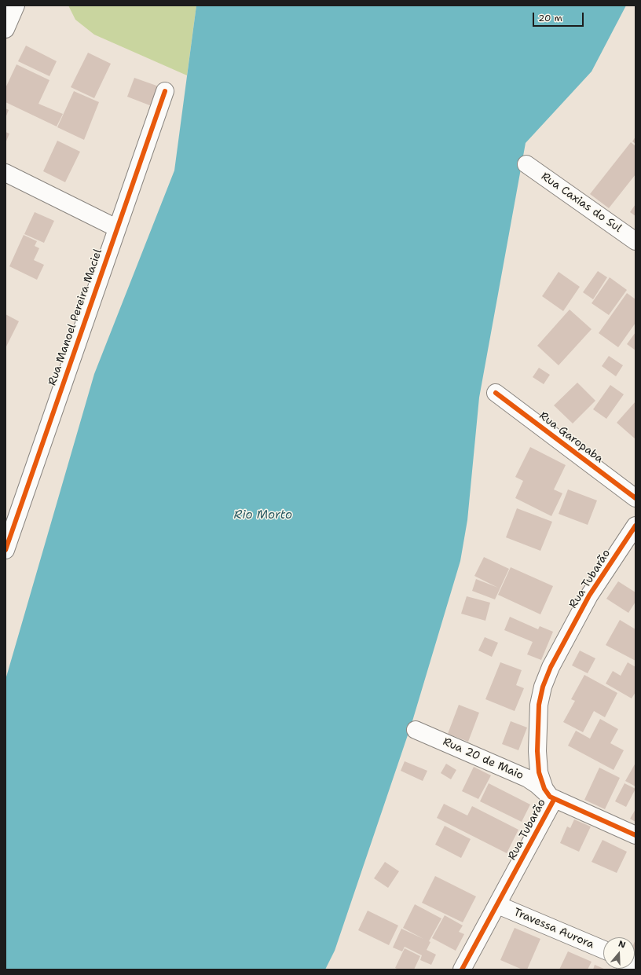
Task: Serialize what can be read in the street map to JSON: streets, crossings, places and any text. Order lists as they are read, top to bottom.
{
  "streets": {
    "street": [
      "Rua Caxias do Sul",
      "Rua Manoel Pereira Maciel",
      "Rua Garopaba",
      "Rua Tubarão",
      "Rua 20 de Maio",
      "Travessa Aurora"
    ]
  },
  "crossings": [
    ["Rua Tubarão", "Rua 20 de Maio"],
    ["Rua Tubarão", "Travessa Aurora"]
  ],
  "water": ["Rio Morto"],
  "scale_bar": "20 m",
  "north": "top"
}
